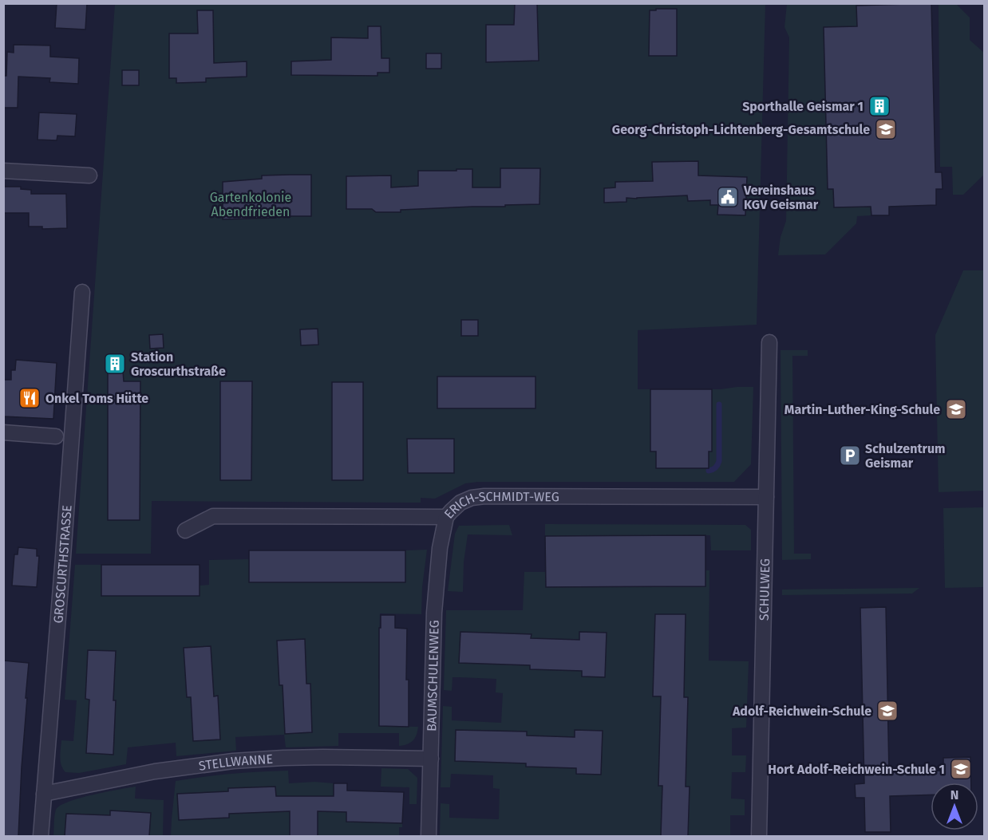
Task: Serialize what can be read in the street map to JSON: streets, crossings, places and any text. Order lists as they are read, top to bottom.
{
  "streets": {
    "street": [
      "ERICH-SCHMIDT-WEG",
      "GROSCURTHSTRASSE",
      "SCHULWEG",
      "BAUMSCHULENWEG",
      "STELLWANNE"
    ]
  },
  "crossings": [
    ["ERICH-SCHMIDT-WEG", "SCHULWEG"],
    ["ERICH-SCHMIDT-WEG", "BAUMSCHULENWEG"],
    ["GROSCURTHSTRASSE", "STELLWANNE"],
    ["BAUMSCHULENWEG", "STELLWANNE"]
  ],
  "parks": ["Gartenkolonie Abendfrieden"],
  "places": {
    "building": ["Sporthalle Geismar 1", "Station Groscurthstraße"],
    "school or university": [
      "Georg-Christoph-Lichtenberg-Gesamtschule",
      "Martin-Luther-King-Schule",
      "Adolf-Reichwein-Schule",
      "Hort Adolf-Reichwein-Schule 1"
    ],
    "public building": ["Vereinshaus KGV Geismar"],
    "restaurant": ["Onkel Toms Hütte"],
    "parking": ["Schulzentrum Geismar"]
  },
  "north": "top"
}
